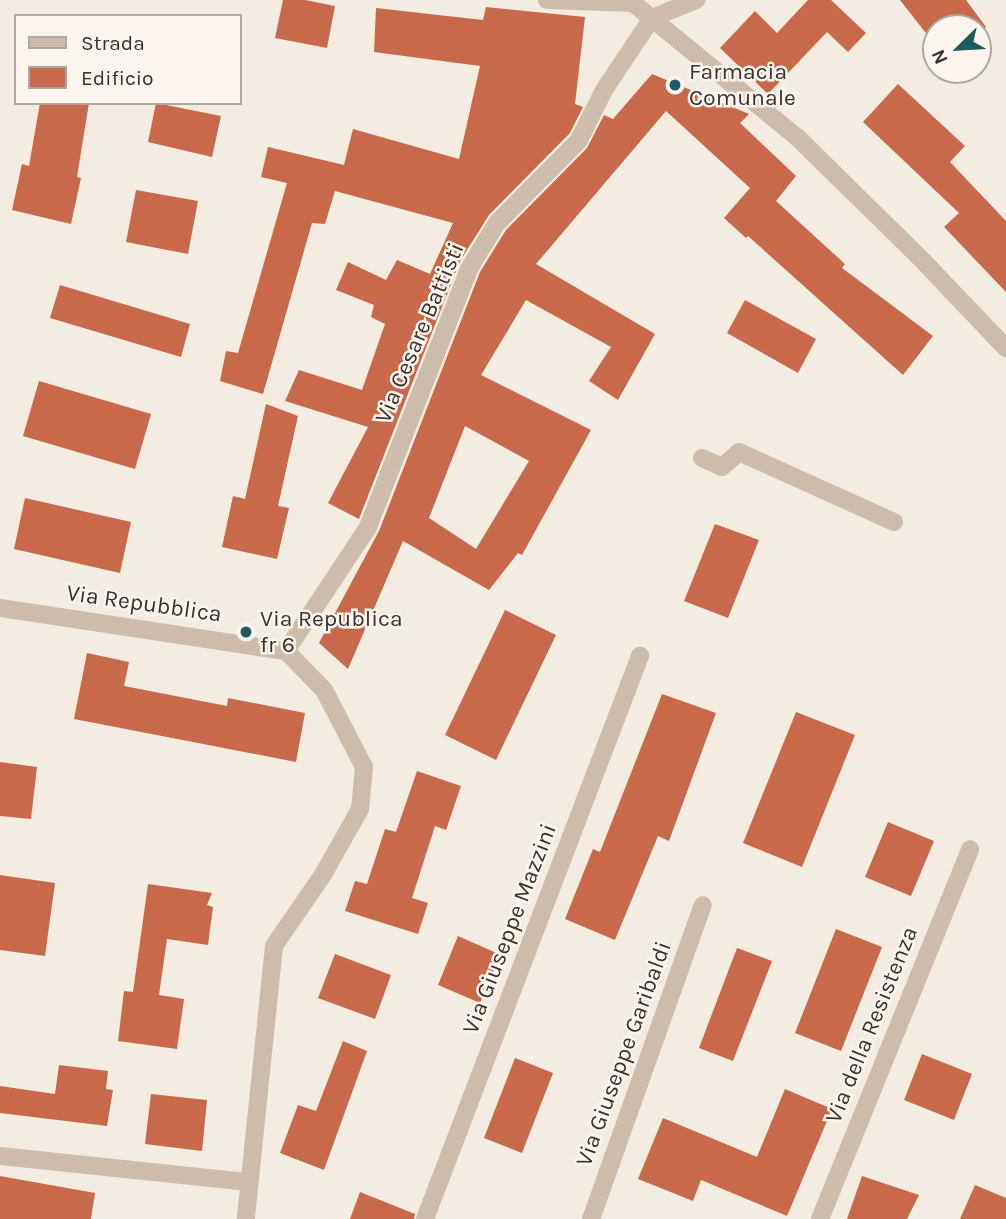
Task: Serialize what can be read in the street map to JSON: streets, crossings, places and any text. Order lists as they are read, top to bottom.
{
  "streets": {
    "street": [
      "Via Cesare Battisti",
      "Via Repubblica",
      "Via Giuseppe Mazzini",
      "Via della Resistenza",
      "Via Giuseppe Garibaldi"
    ]
  },
  "crossings": [
    ["Via Cesare Battisti", "Via Repubblica"]
  ],
  "places": ["Farmacia Comunale", "Via Republica fr 6"],
  "legend": ["Strada", "Edificio"],
  "north": "bottom left"
}
